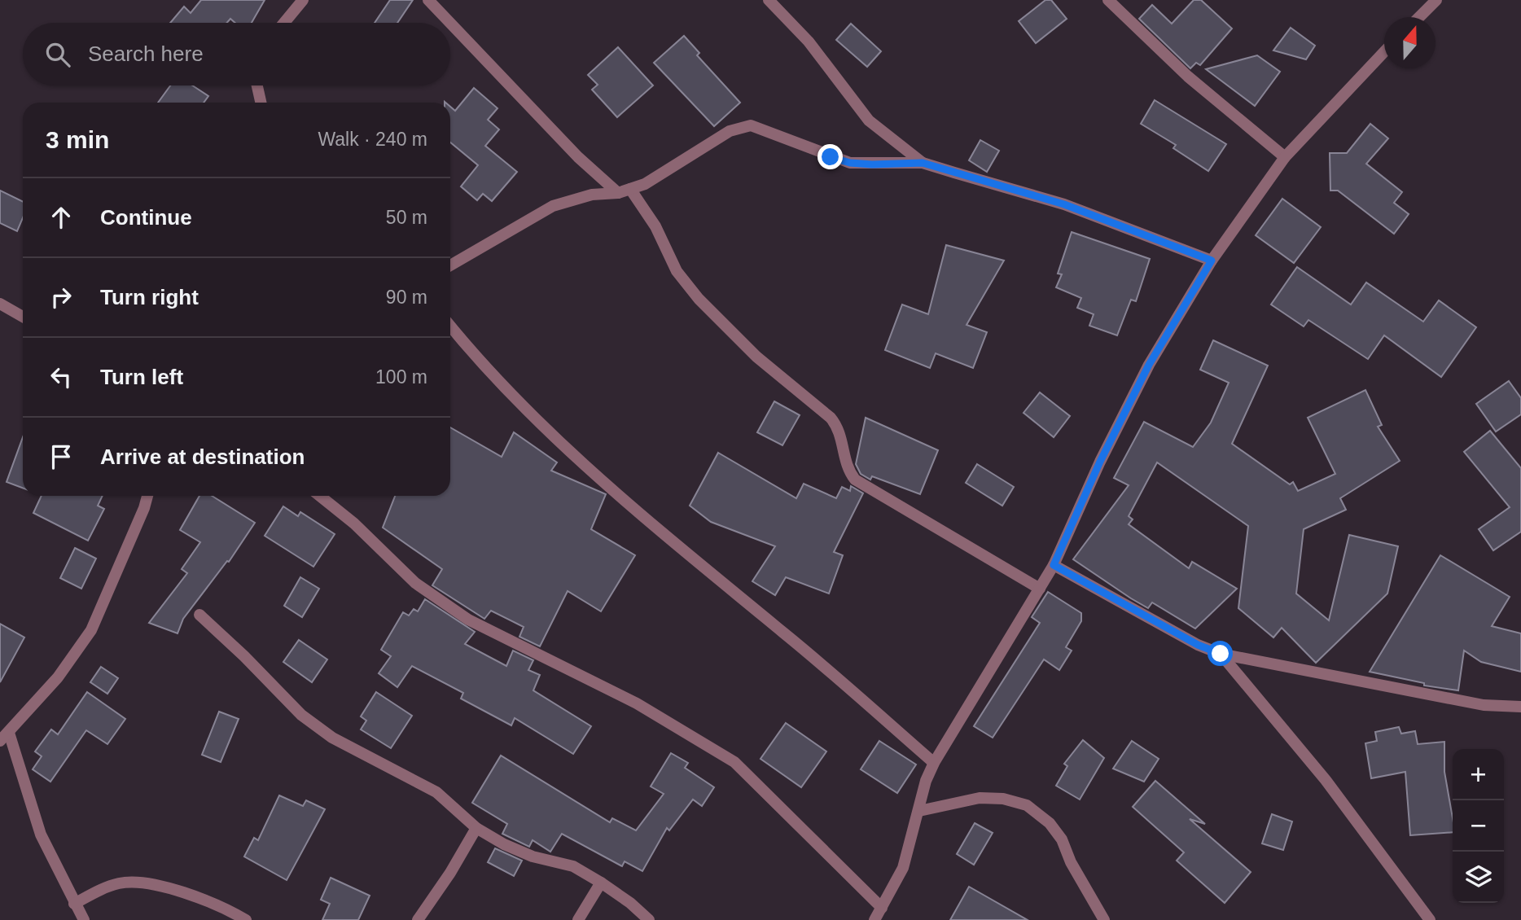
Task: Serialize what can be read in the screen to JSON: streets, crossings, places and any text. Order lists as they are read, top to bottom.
{
  "north": "top",
  "page": {
    "search": "Search here",
    "heading": ["3 min", "Walk · 240 m"],
    "list": [
      ["Continue", "50 m"],
      ["Turn right", "90 m"],
      ["Turn left", "100 m"],
      "Arrive at destination"
    ],
    "map_buttons": ["+", "−"]
  }
}
